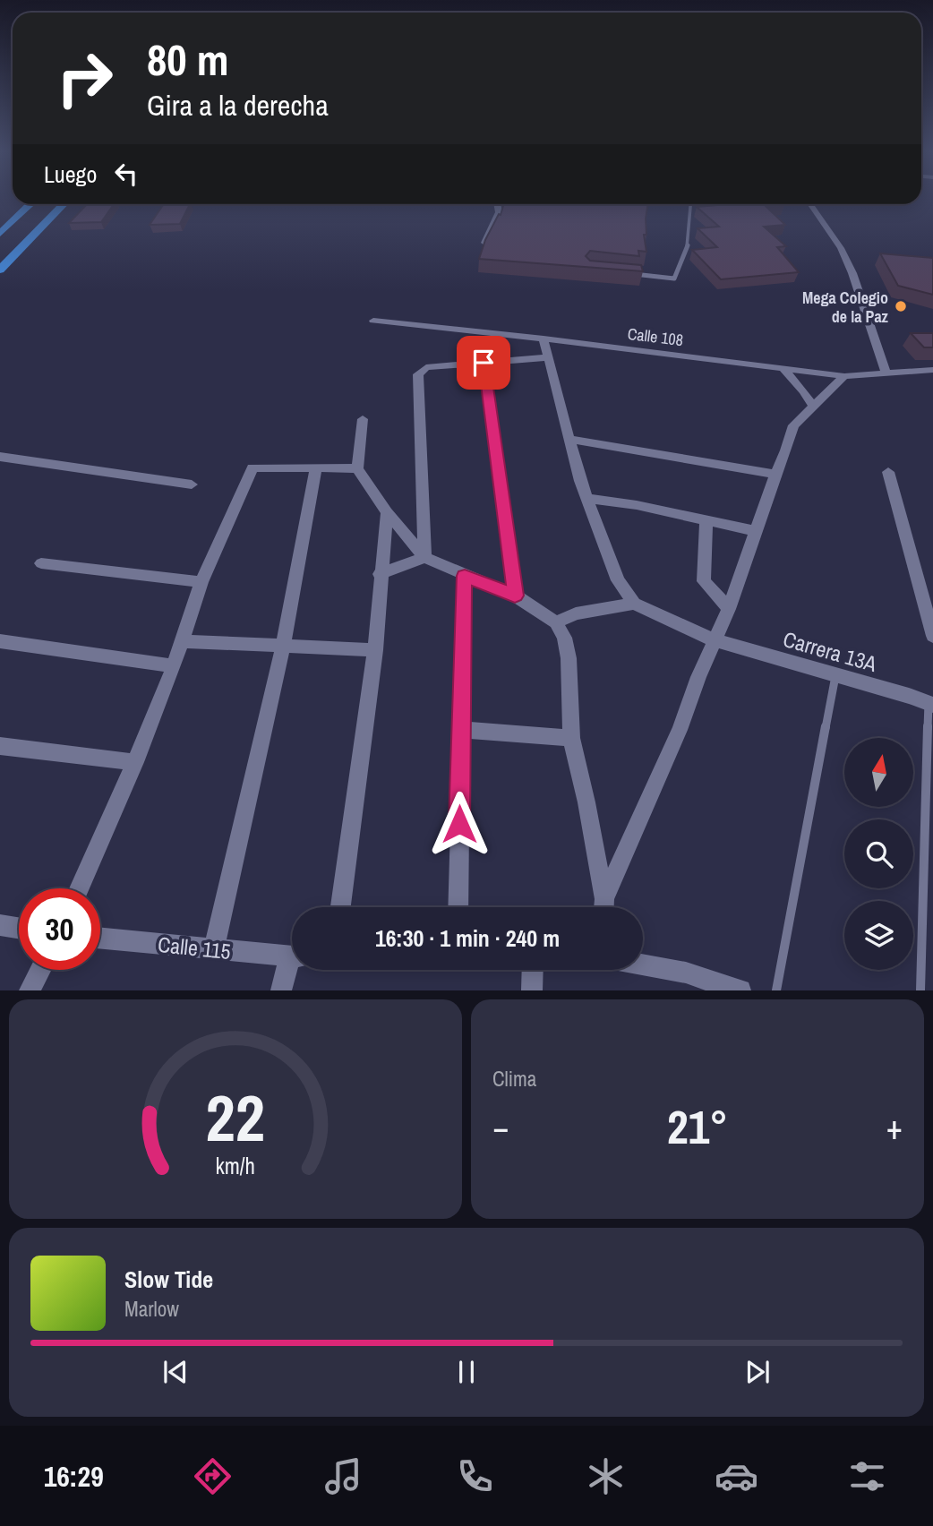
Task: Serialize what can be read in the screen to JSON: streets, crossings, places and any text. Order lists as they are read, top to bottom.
{
  "streets": {
    "street": ["Calle 108", "Carrera 13A", "Calle 115"]
  },
  "places": ["Mega Colegio de la Paz"],
  "north": "top",
  "page": {
    "turn": ["80 m", "Gira a la derecha"],
    "then": "Luego",
    "limit": "30",
    "trip": "16:30 · 1 min · 240 m",
    "tile": "Clima",
    "heat": ["−", "21°", "+"],
    "song": ["Slow Tide", "Marlow"],
    "tabs": "16:29",
    "gauge": ["22", "km/h"]
  }
}
